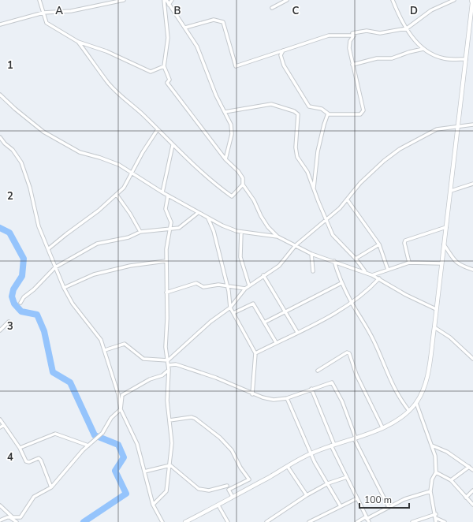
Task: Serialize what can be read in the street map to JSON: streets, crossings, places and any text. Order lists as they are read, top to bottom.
{
  "scale_bar": "100 m",
  "grid": {
    "columns": [
      "A",
      "B",
      "C",
      "D"
    ],
    "rows": [
      "1",
      "2",
      "3",
      "4"
    ]
  }
}
